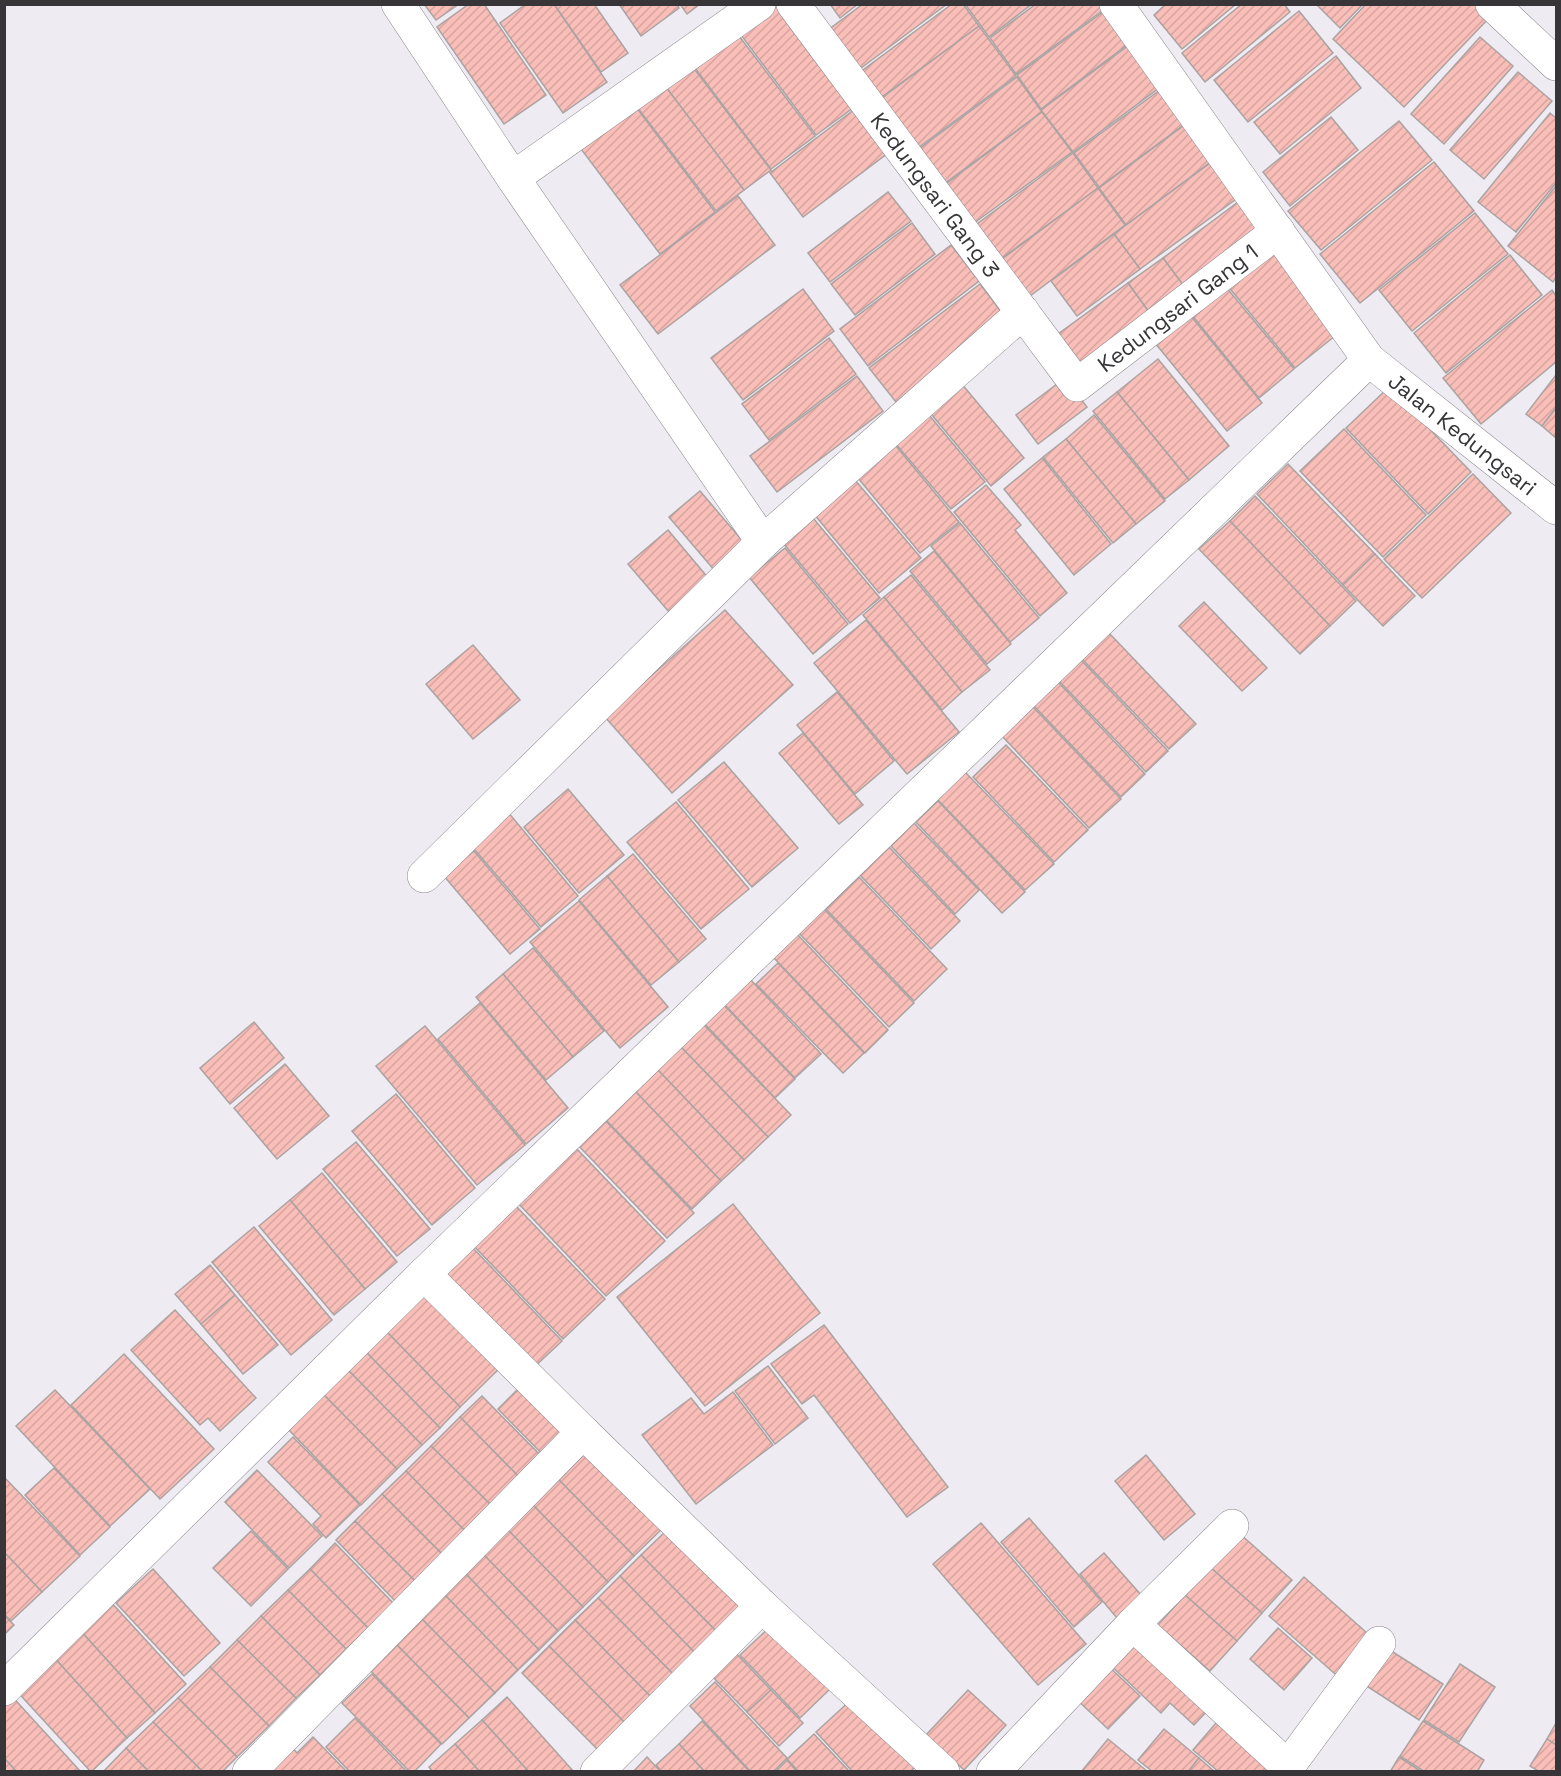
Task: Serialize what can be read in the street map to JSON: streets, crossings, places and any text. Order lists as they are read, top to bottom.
{
  "streets": {
    "street": ["Kedungsari Gang 3", "Kedungsari Gang 1", "Jalan Kedungsari"]
  },
  "crossings": [
    ["Kedungsari Gang 3", "Kedungsari Gang 1"],
    ["Kedungsari Gang 1", "Jalan Kedungsari"]
  ]
}
